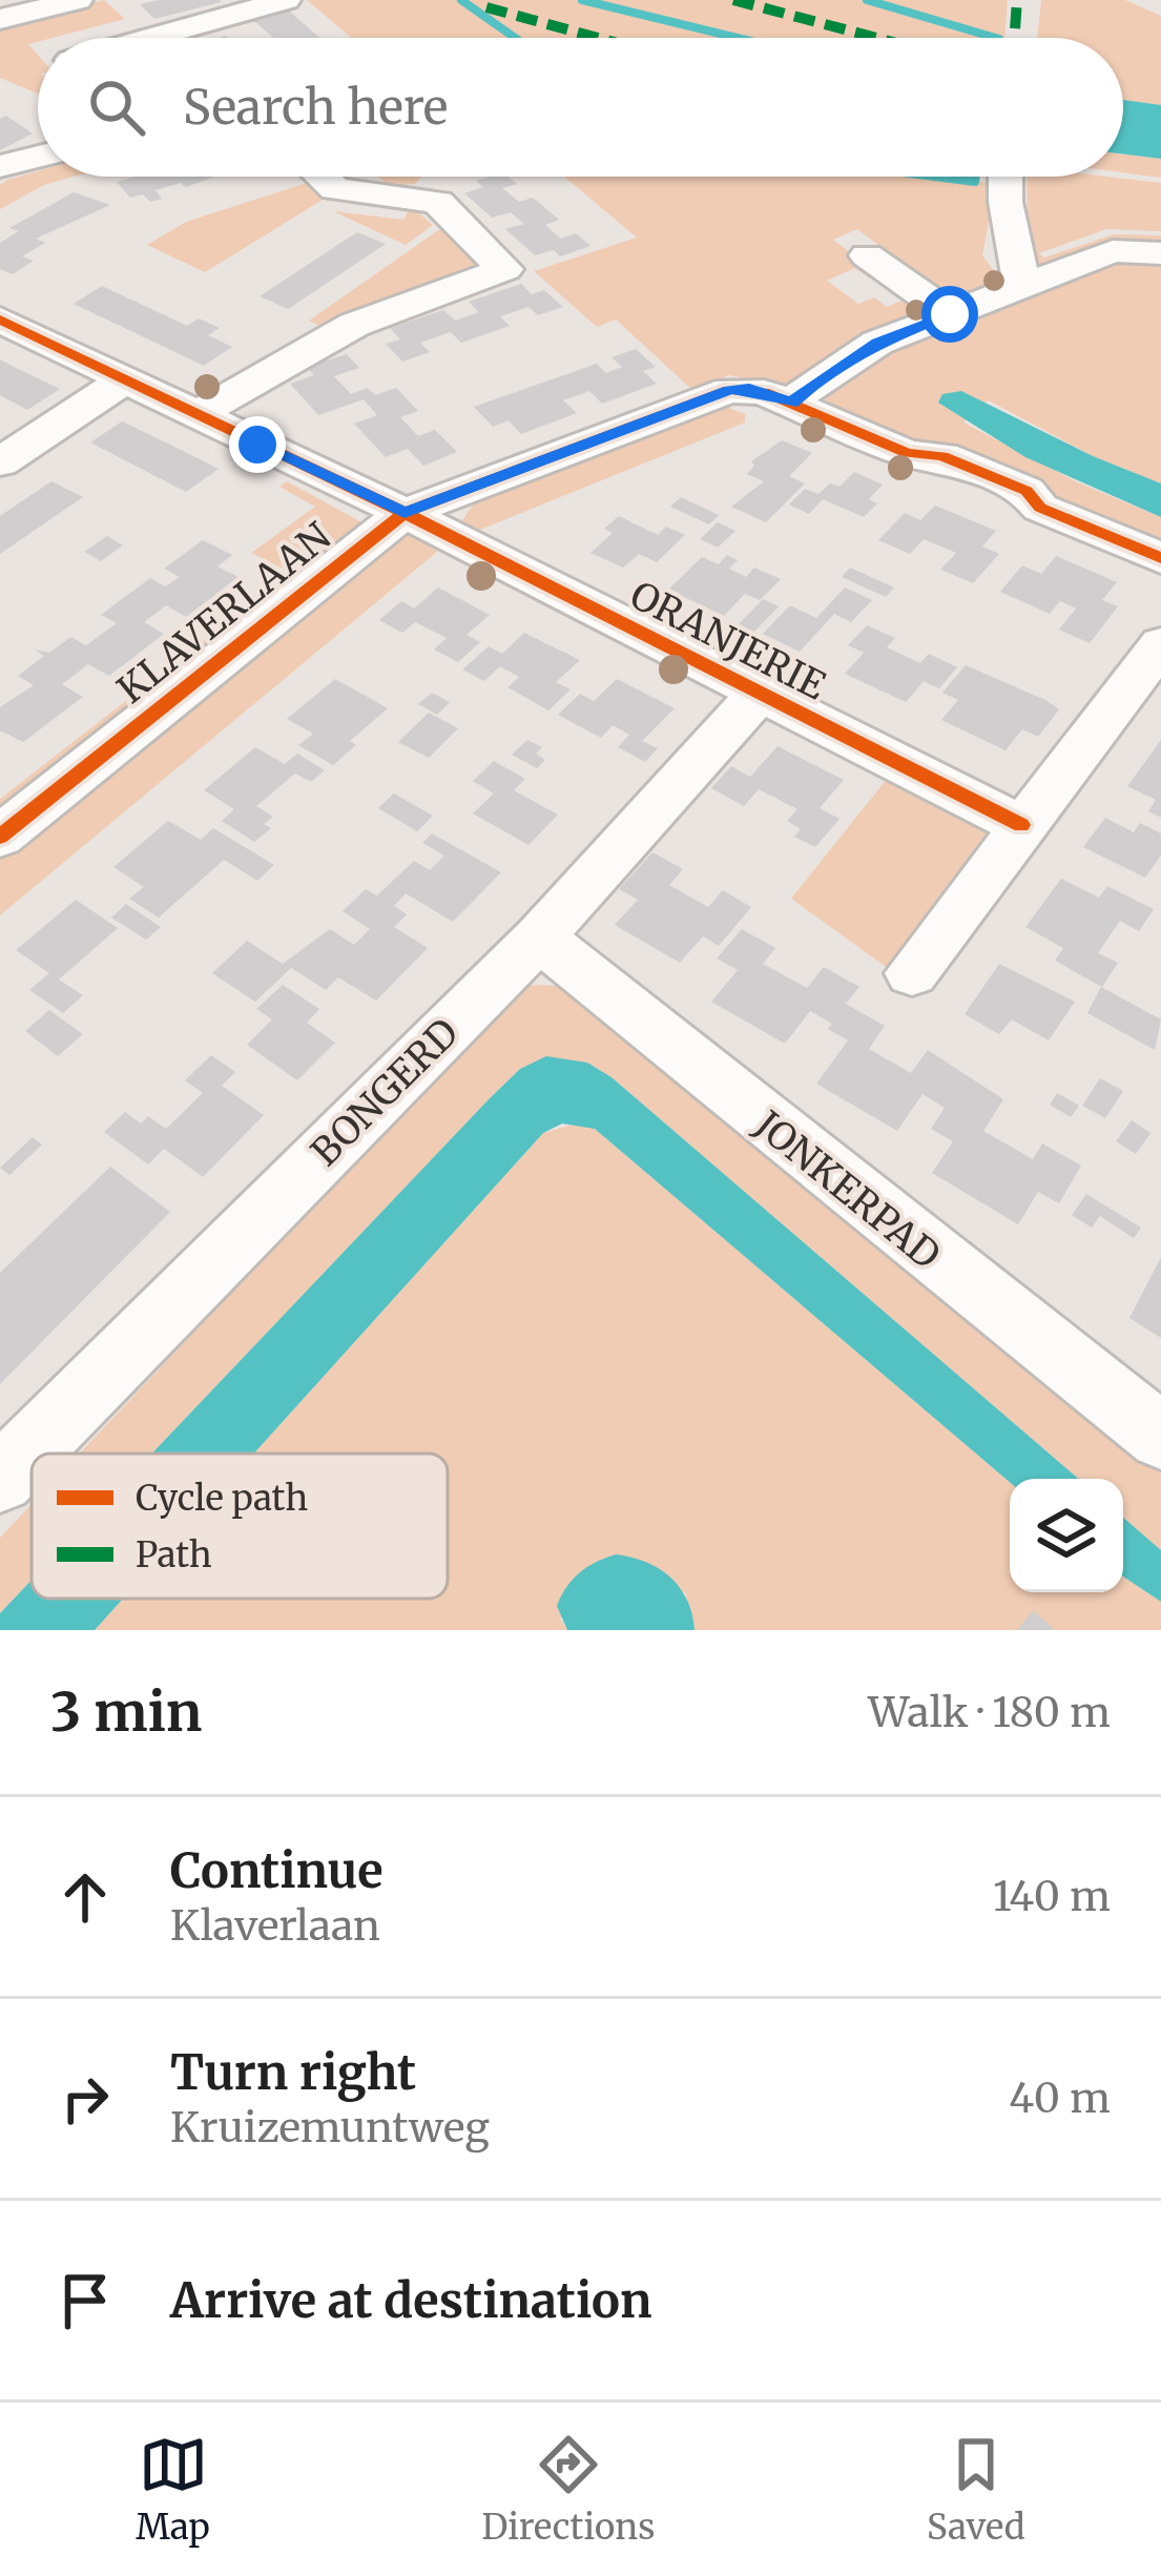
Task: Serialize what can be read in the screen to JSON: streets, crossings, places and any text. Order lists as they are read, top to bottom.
{
  "streets": {
    "street": [
      "KLAVERLAAN",
      "ORANJERIE",
      "BONGERD",
      "JONKERPAD"
    ]
  },
  "crossings": [
    ["KLAVERLAAN", "ORANJERIE"],
    ["ORANJERIE", "BONGERD"],
    ["BONGERD", "JONKERPAD"]
  ],
  "legend": ["Cycle path", "Path"],
  "page": {
    "search": "Search here",
    "heading": ["3 min", "Walk · 180 m"],
    "list": [
      ["Continue", "Klaverlaan", "140 m"],
      ["Turn right", "Kruizemuntweg", "40 m"],
      "Arrive at destination"
    ],
    "nav": ["Map", "Directions", "Saved"]
  }
}
